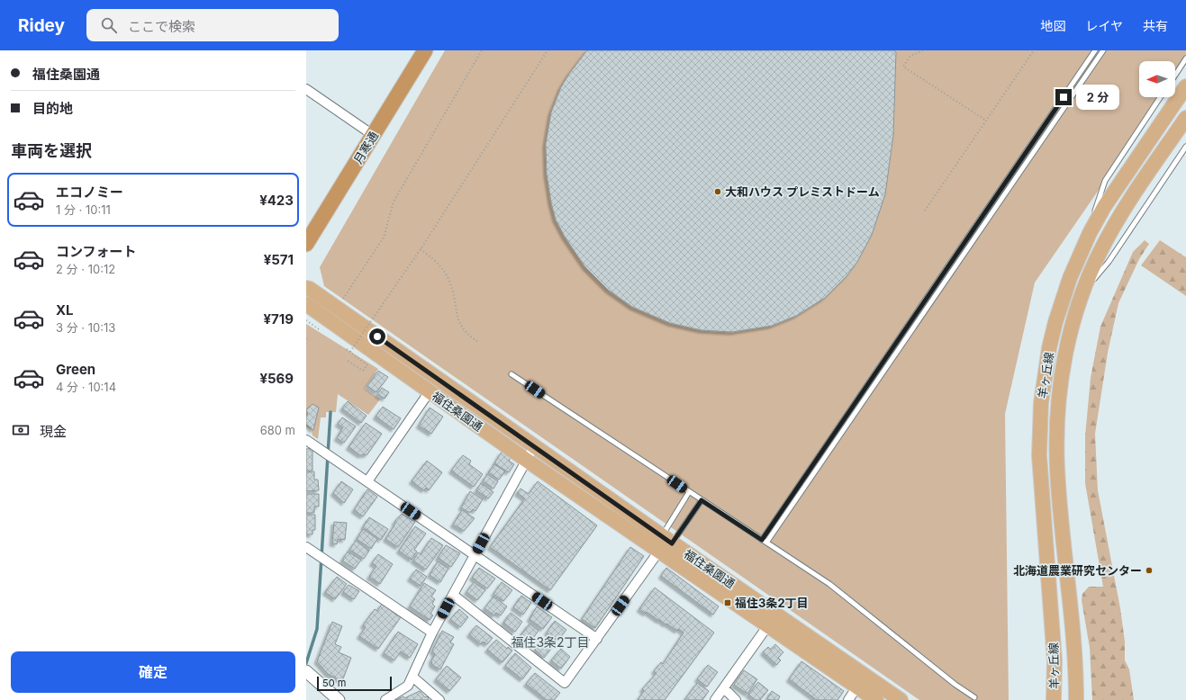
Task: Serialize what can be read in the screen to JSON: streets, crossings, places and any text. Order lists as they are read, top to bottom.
{
  "streets": {
    "highway": ["月寒通"],
    "main road": ["羊ヶ丘線", "福住桑園通"]
  },
  "districts": ["福住3条2丁目"],
  "places": {
    "other": ["大和ハウス プレミストドーム", "北海道農業研究センター"],
    "transit": ["福住3条2丁目"]
  },
  "scale_bar": "50 m",
  "north": "left",
  "page": {
    "header": "Ridey",
    "search": "ここで検索",
    "nav": ["地図", "レイヤ", "共有"],
    "banner": ["福住桑園通", "目的地"],
    "bubble": "2 分",
    "heading": "車両を選択",
    "list": [
      {
        "name": "エコノミー",
        "note": "1 分 · 10:11",
        "value": "¥423"
      },
      {
        "name": "コンフォート",
        "note": "2 分 · 10:12",
        "value": "¥571"
      },
      {
        "name": "XL",
        "note": "3 分 · 10:13",
        "value": "¥719"
      },
      {
        "name": "Green",
        "note": "4 分 · 10:14",
        "value": "¥569"
      }
    ],
    "pay": ["現金", "680 m"],
    "buttons": "確定",
    "scale": "50 m"
  }
}
